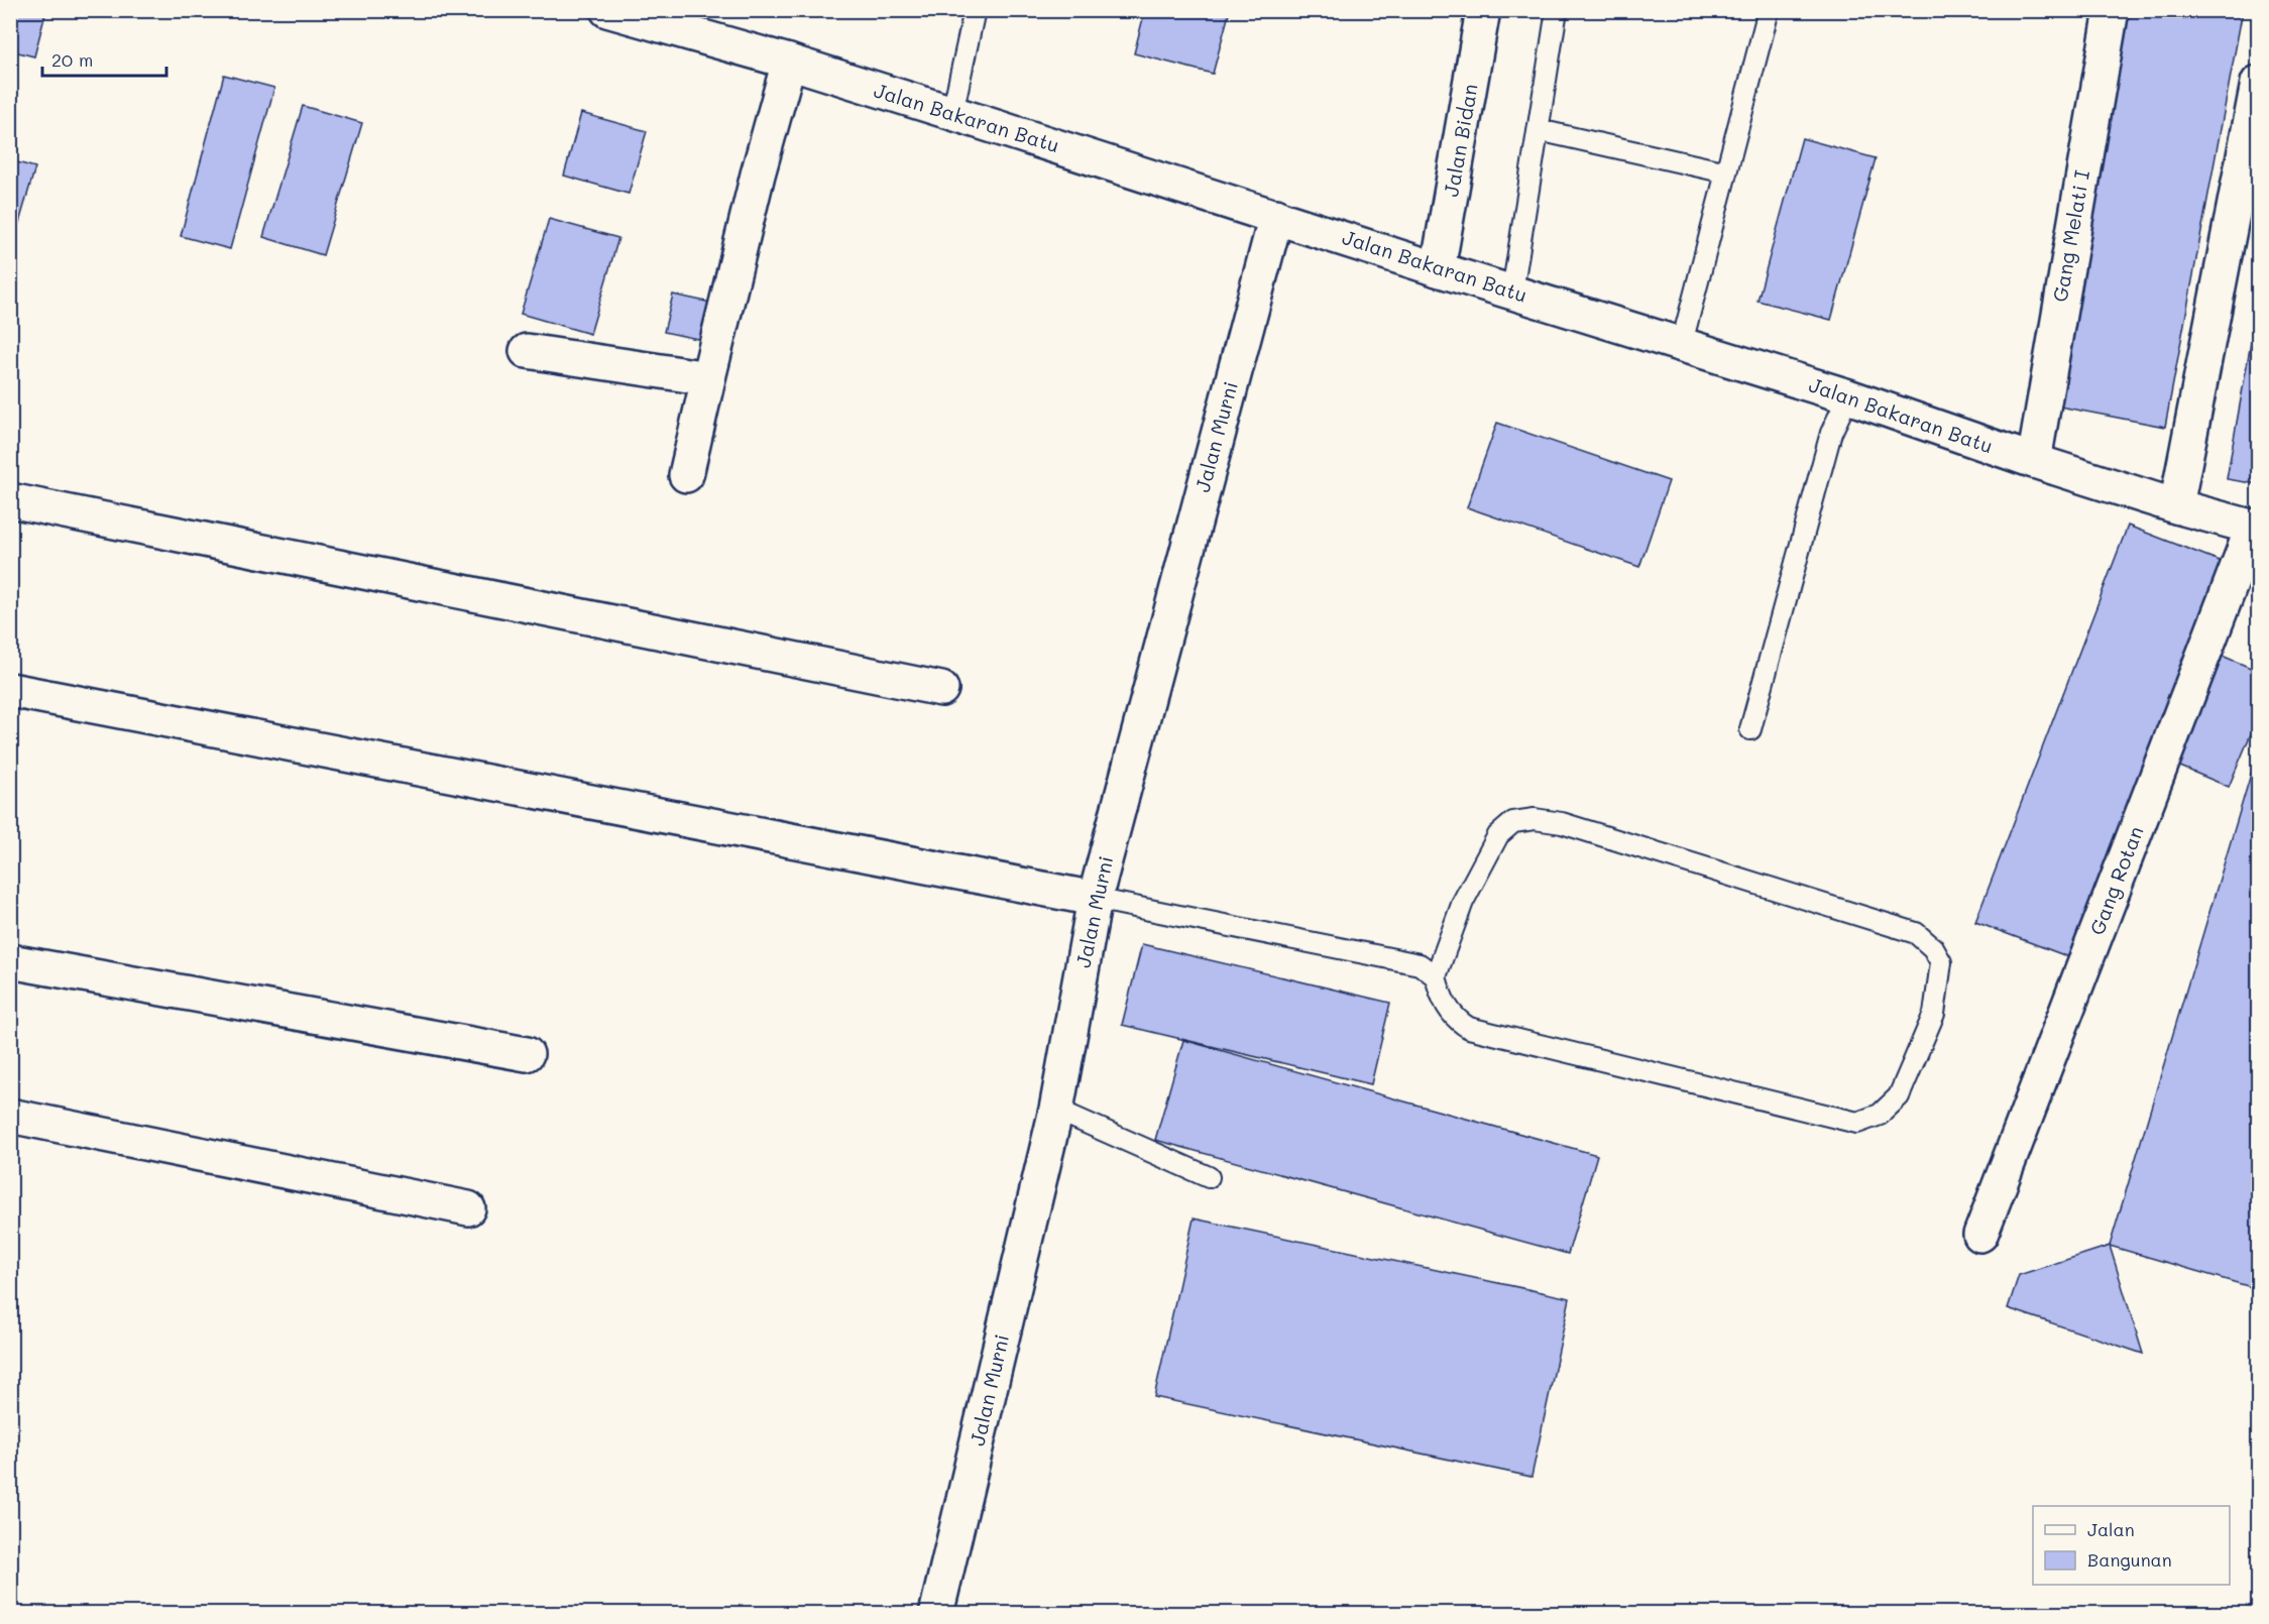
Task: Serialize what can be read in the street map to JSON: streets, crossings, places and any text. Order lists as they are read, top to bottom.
{
  "streets": {
    "main road": [
      "Jalan Bakaran Batu",
      "Jalan Bidan",
      "Gang Melati I",
      "Jalan Murni",
      "Gang Rotan"
    ]
  },
  "crossings": [
    ["Jalan Bakaran Batu", "Jalan Bidan"],
    ["Jalan Bakaran Batu", "Gang Melati I"],
    ["Jalan Bakaran Batu", "Jalan Murni"],
    ["Jalan Bakaran Batu", "Gang Rotan"]
  ],
  "legend": ["Jalan", "Bangunan"],
  "scale_bar": "20 m"
}
